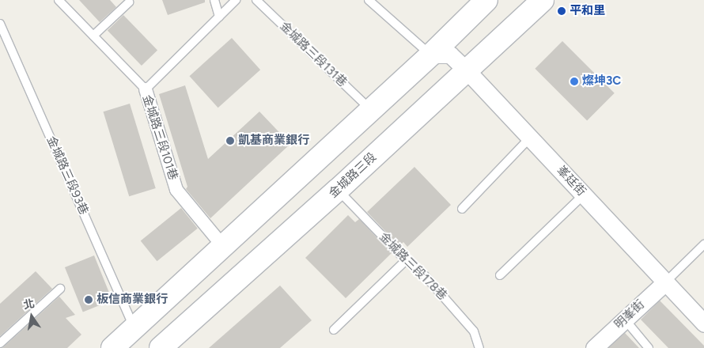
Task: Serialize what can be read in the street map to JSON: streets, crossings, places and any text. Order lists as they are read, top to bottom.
{
  "streets": {
    "main road": ["金城路三段"],
    "street": ["金城路三段101巷", "峯廷街", "明峯街"],
    "lane": ["金城路三段131巷", "金城路三段93巷", "金城路三段178巷"]
  },
  "crossings": [
    ["金城路三段", "峯廷街"],
    ["金城路三段", "金城路三段178巷"],
    ["峯廷街", "明峯街"]
  ],
  "places": [
    "平和里",
    "燦坤3C",
    "凱基商業銀行",
    "板信商業銀行"
  ],
  "north": "top"
}
